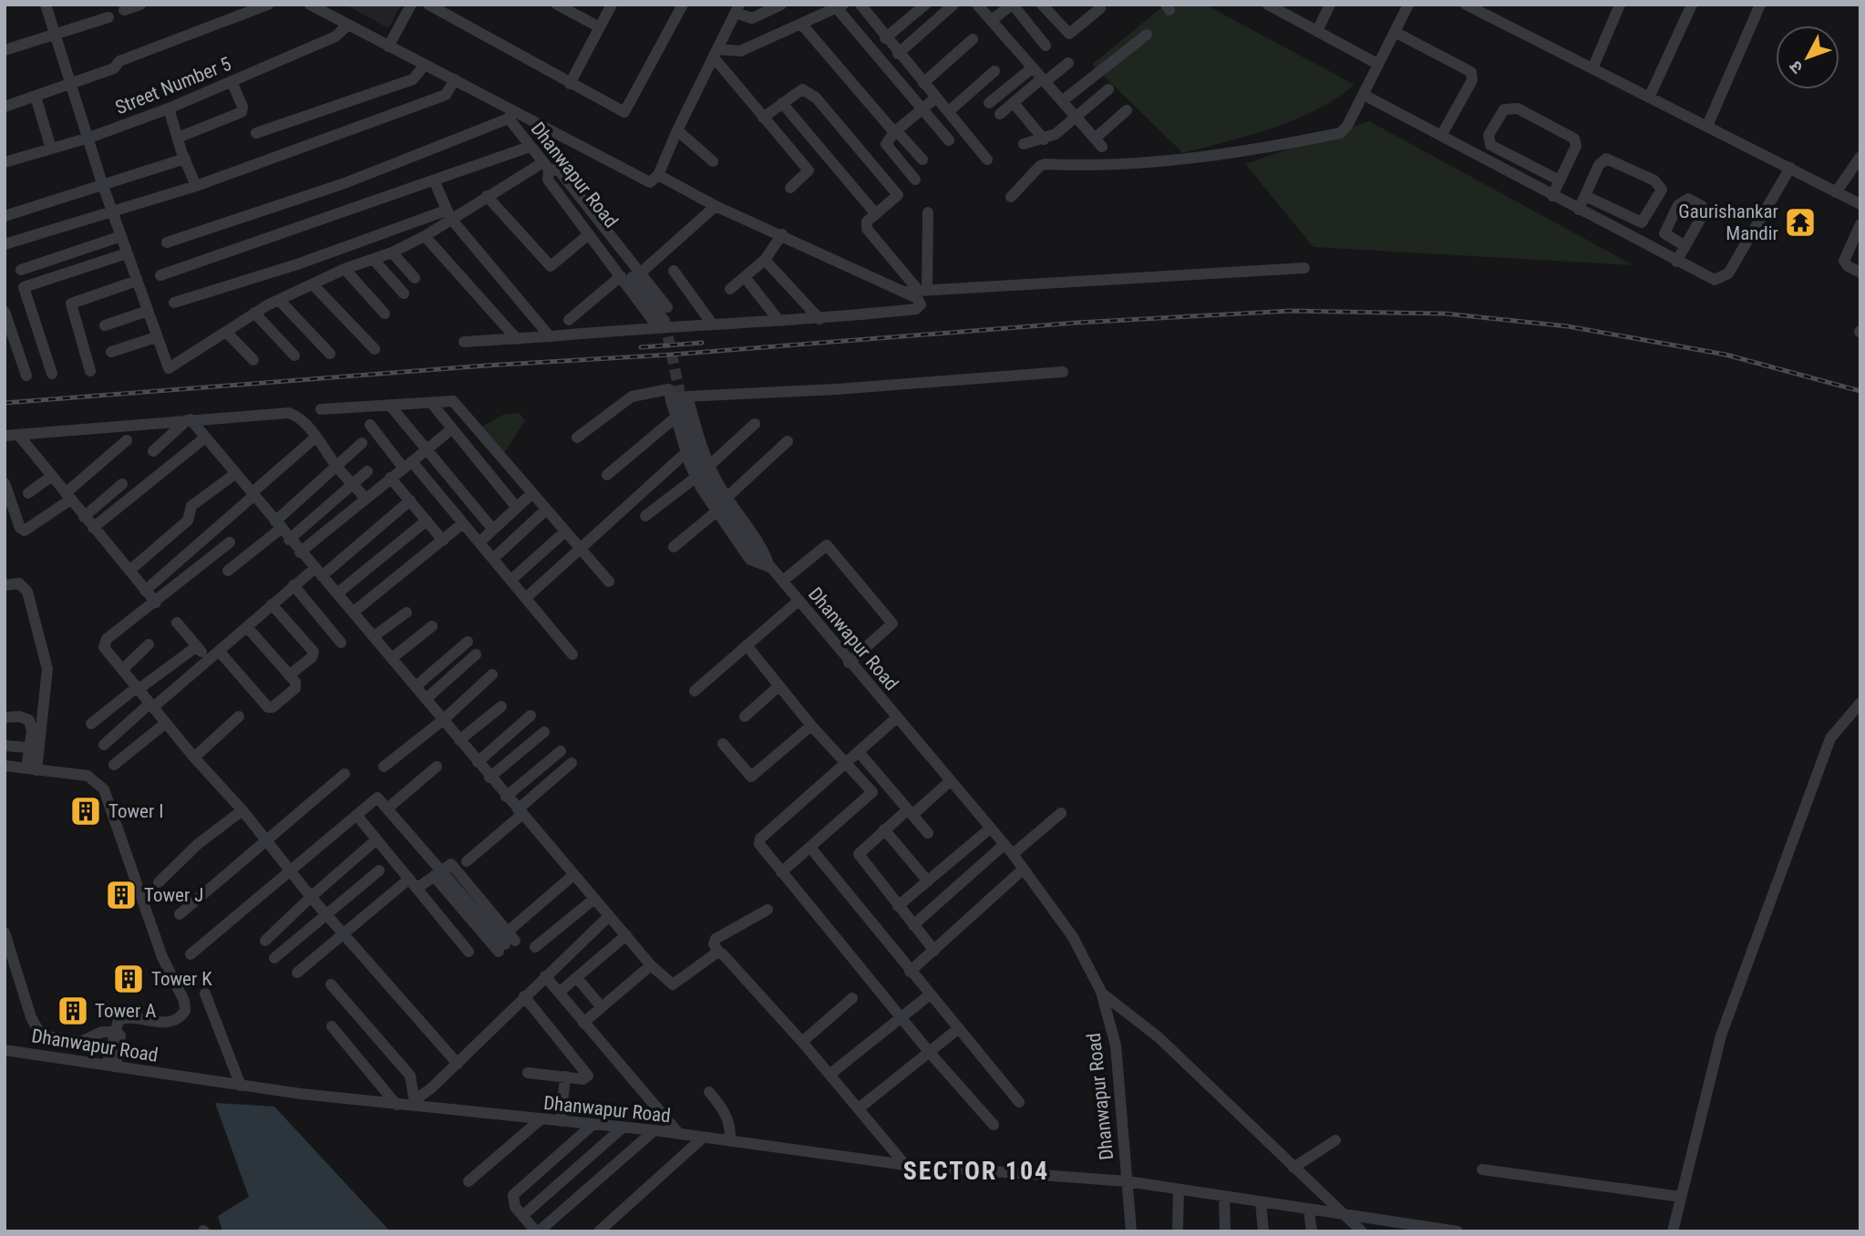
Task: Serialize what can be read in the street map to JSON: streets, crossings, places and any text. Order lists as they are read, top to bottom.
{
  "streets": {
    "street": ["Street Number 5", "Dhanwapur Road"]
  },
  "crossings": [
    ["Street Number 5", "Dhanwapur Road"]
  ],
  "districts": ["SECTOR 104"],
  "places": {
    "temple": ["Gaurishankar Mandir"],
    "building": [
      "Tower I",
      "Tower J",
      "Tower K",
      "Tower A"
    ]
  },
  "north": "bottom left"
}
